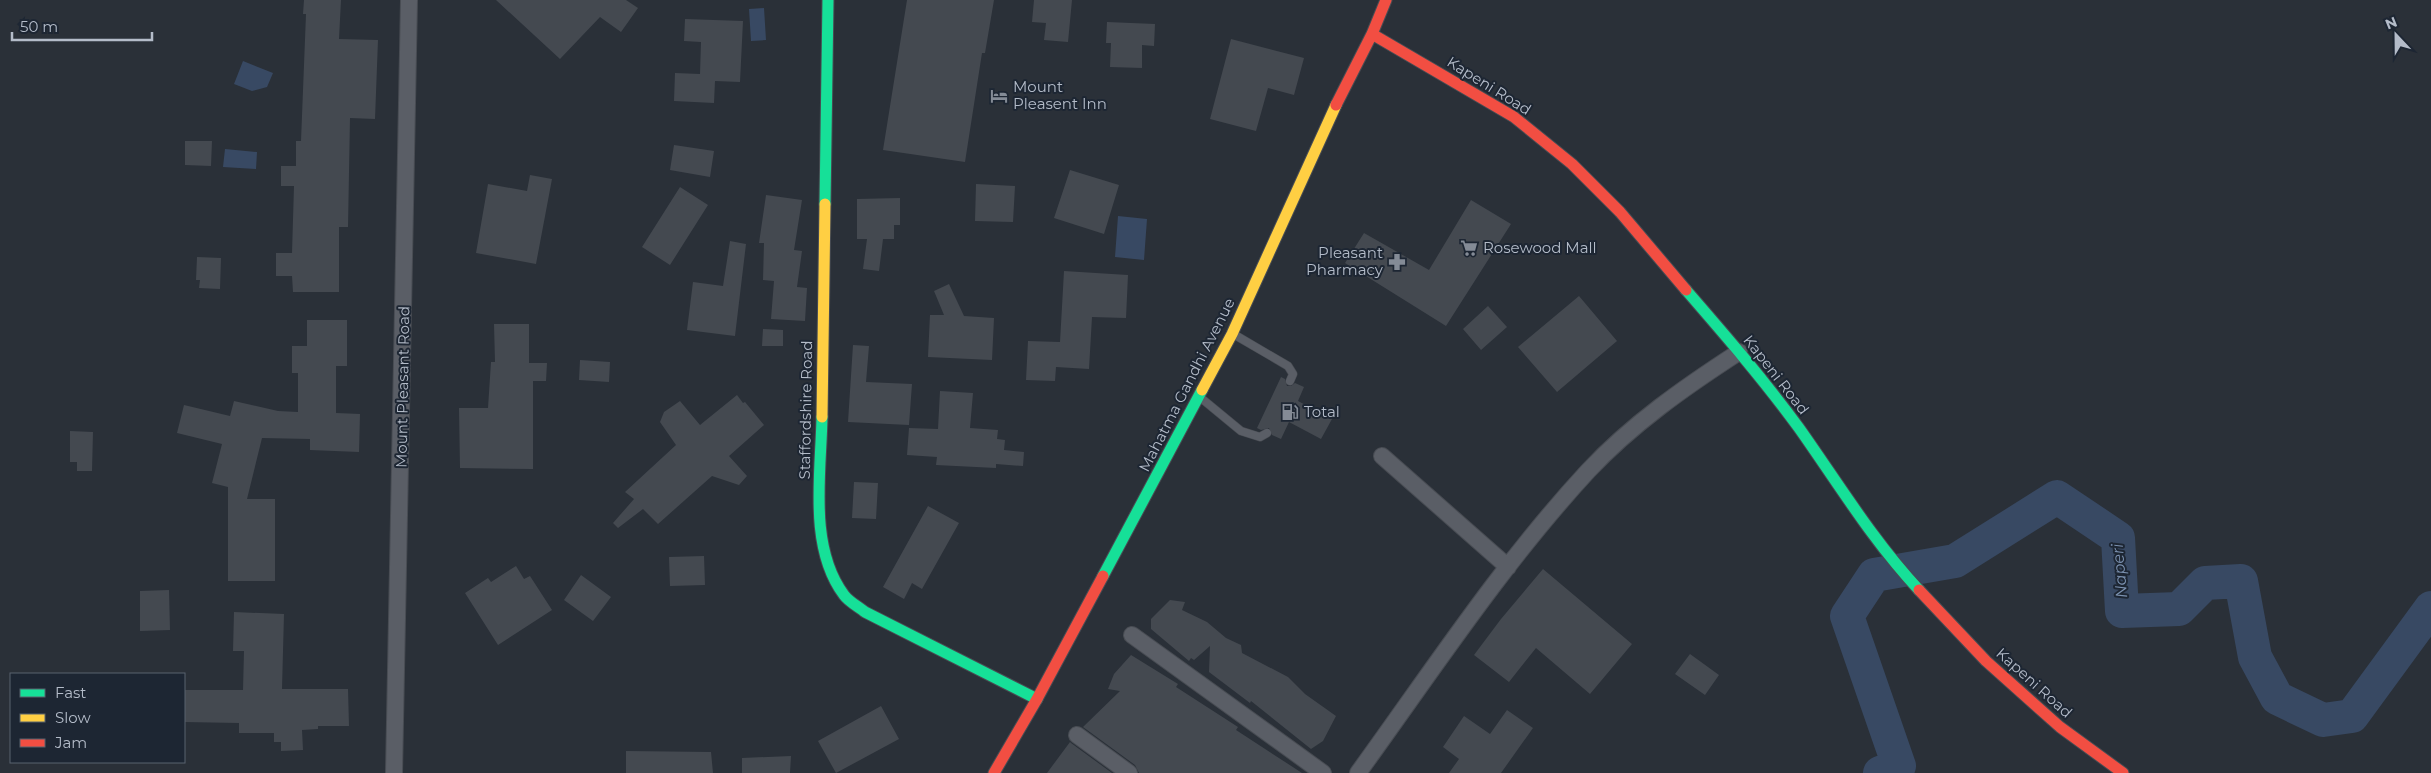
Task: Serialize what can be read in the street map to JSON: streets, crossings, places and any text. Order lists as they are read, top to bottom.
{
  "streets": {
    "main road": ["Kapeni Road", "Mahatma Gandhi Avenue", "Staffordshire Road"],
    "street": ["Mount Pleasant Road"]
  },
  "crossings": [
    ["Kapeni Road", "Mahatma Gandhi Avenue"],
    ["Mahatma Gandhi Avenue", "Staffordshire Road"]
  ],
  "water": ["Naperi"],
  "places": {
    "hotel": ["Mount Pleasent Inn"],
    "supermarket": ["Rosewood Mall"],
    "pharmacy": ["Pleasant Pharmacy"],
    "fuel station": ["Total"]
  },
  "legend": ["Fast", "Slow", "Jam"],
  "scale_bar": "50 m",
  "north": "top"
}
